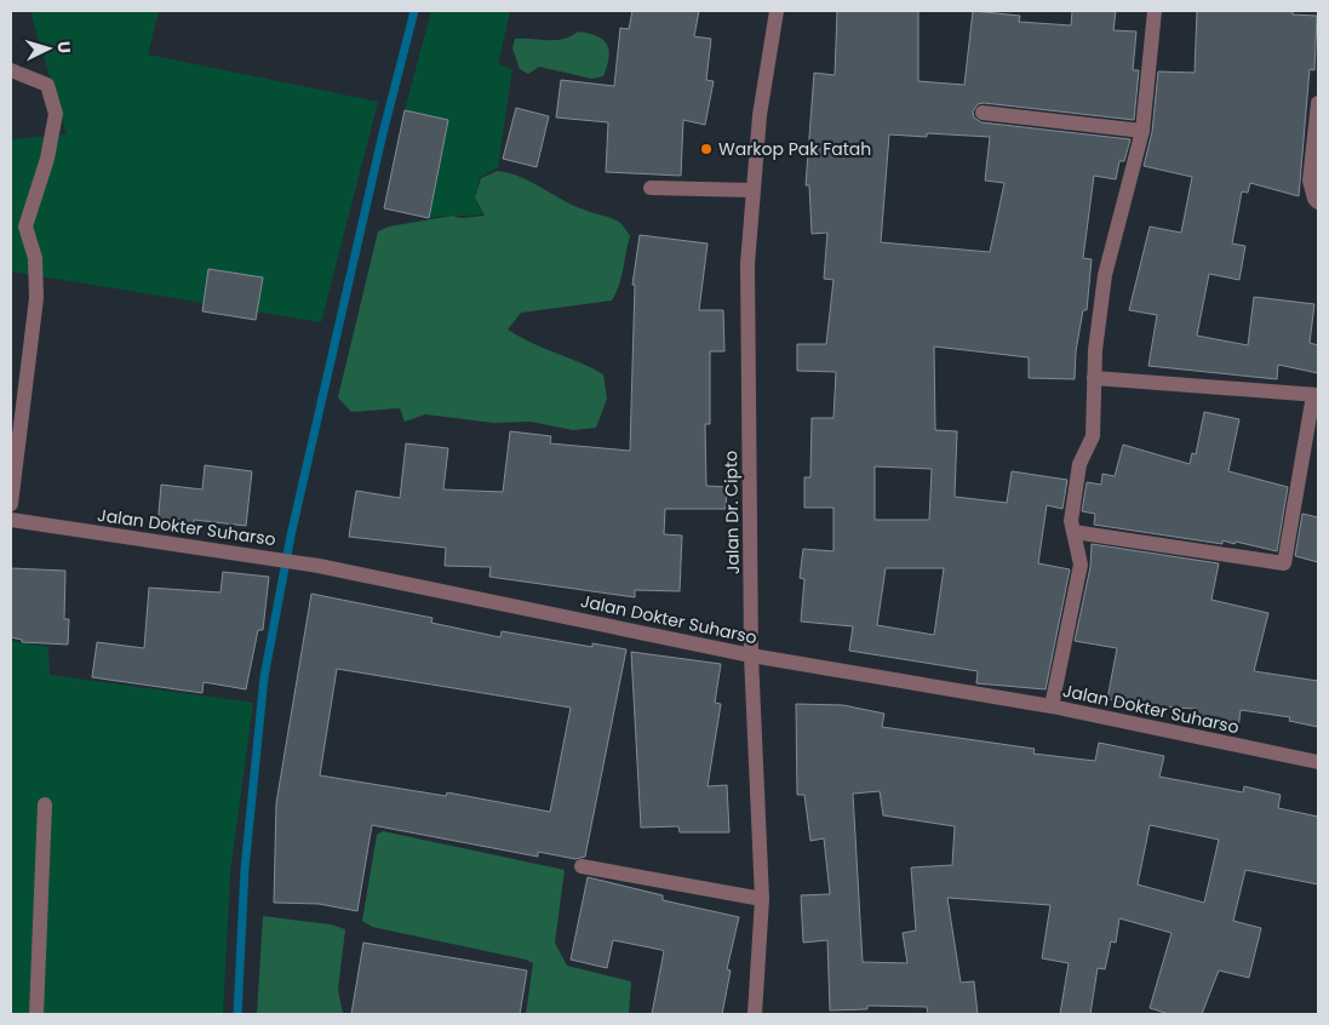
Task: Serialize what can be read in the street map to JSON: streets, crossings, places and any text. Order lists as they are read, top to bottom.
{
  "streets": {
    "street": ["Jalan Dr. Cipto", "Jalan Dokter Suharso"]
  },
  "crossings": [
    ["Jalan Dr. Cipto", "Jalan Dokter Suharso"]
  ],
  "places": ["Warkop Pak Fatah"],
  "north": "right"
}
